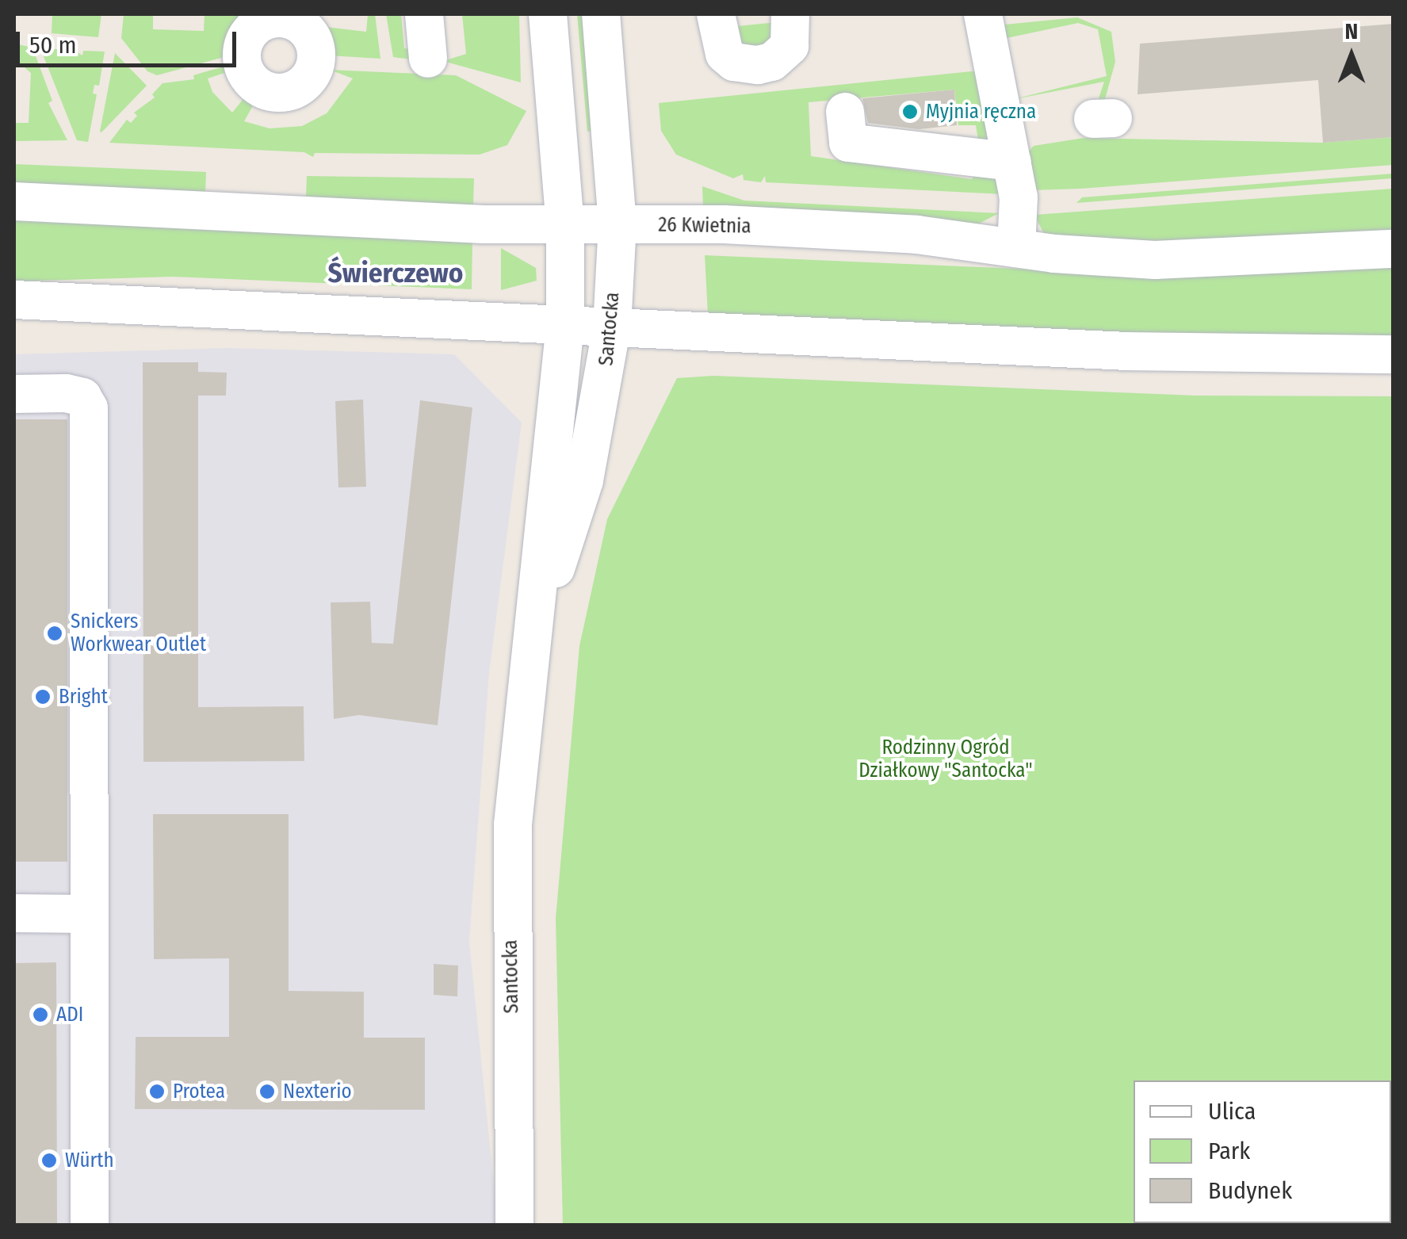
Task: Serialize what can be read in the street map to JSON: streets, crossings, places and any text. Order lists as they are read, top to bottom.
{
  "streets": {
    "street": ["26 Kwietnia", "Santocka"]
  },
  "crossings": [
    ["26 Kwietnia", "Santocka"]
  ],
  "districts": ["Świerczewo"],
  "parks": ["Rodzinny Ogród Działkowy \"Santocka\""],
  "places": [
    "Myjnia ręczna",
    "Snickers Workwear Outlet",
    "Bright",
    "ADI",
    "Protea",
    "Nexterio",
    "Würth"
  ],
  "legend": ["Ulica", "Park", "Budynek"],
  "scale_bar": "50 m",
  "north": "top"
}
